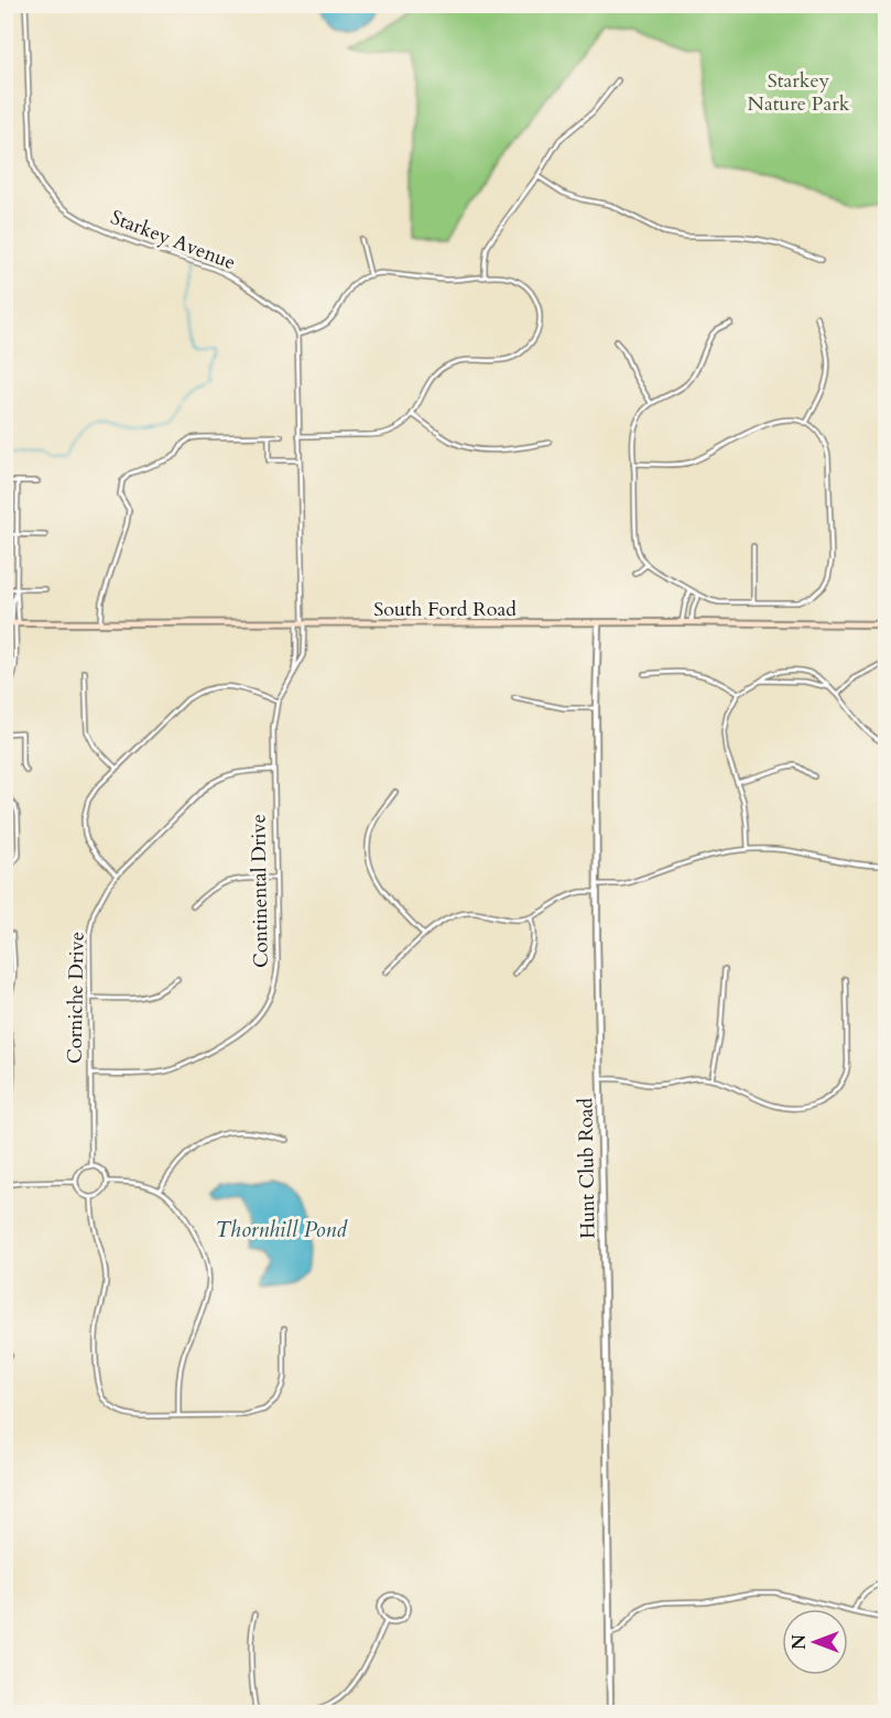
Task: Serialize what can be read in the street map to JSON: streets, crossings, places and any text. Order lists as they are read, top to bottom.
{
  "streets": {
    "main road": ["South Ford Road"],
    "street": [
      "Starkey Avenue",
      "Continental Drive",
      "Corniche Drive",
      "Hunt Club Road"
    ]
  },
  "crossings": [
    ["South Ford Road", "Continental Drive"],
    ["South Ford Road", "Hunt Club Road"],
    ["Continental Drive", "Corniche Drive"]
  ],
  "water": ["Thornhill Pond"],
  "parks": ["Starkey Nature Park"],
  "north": "left"
}
